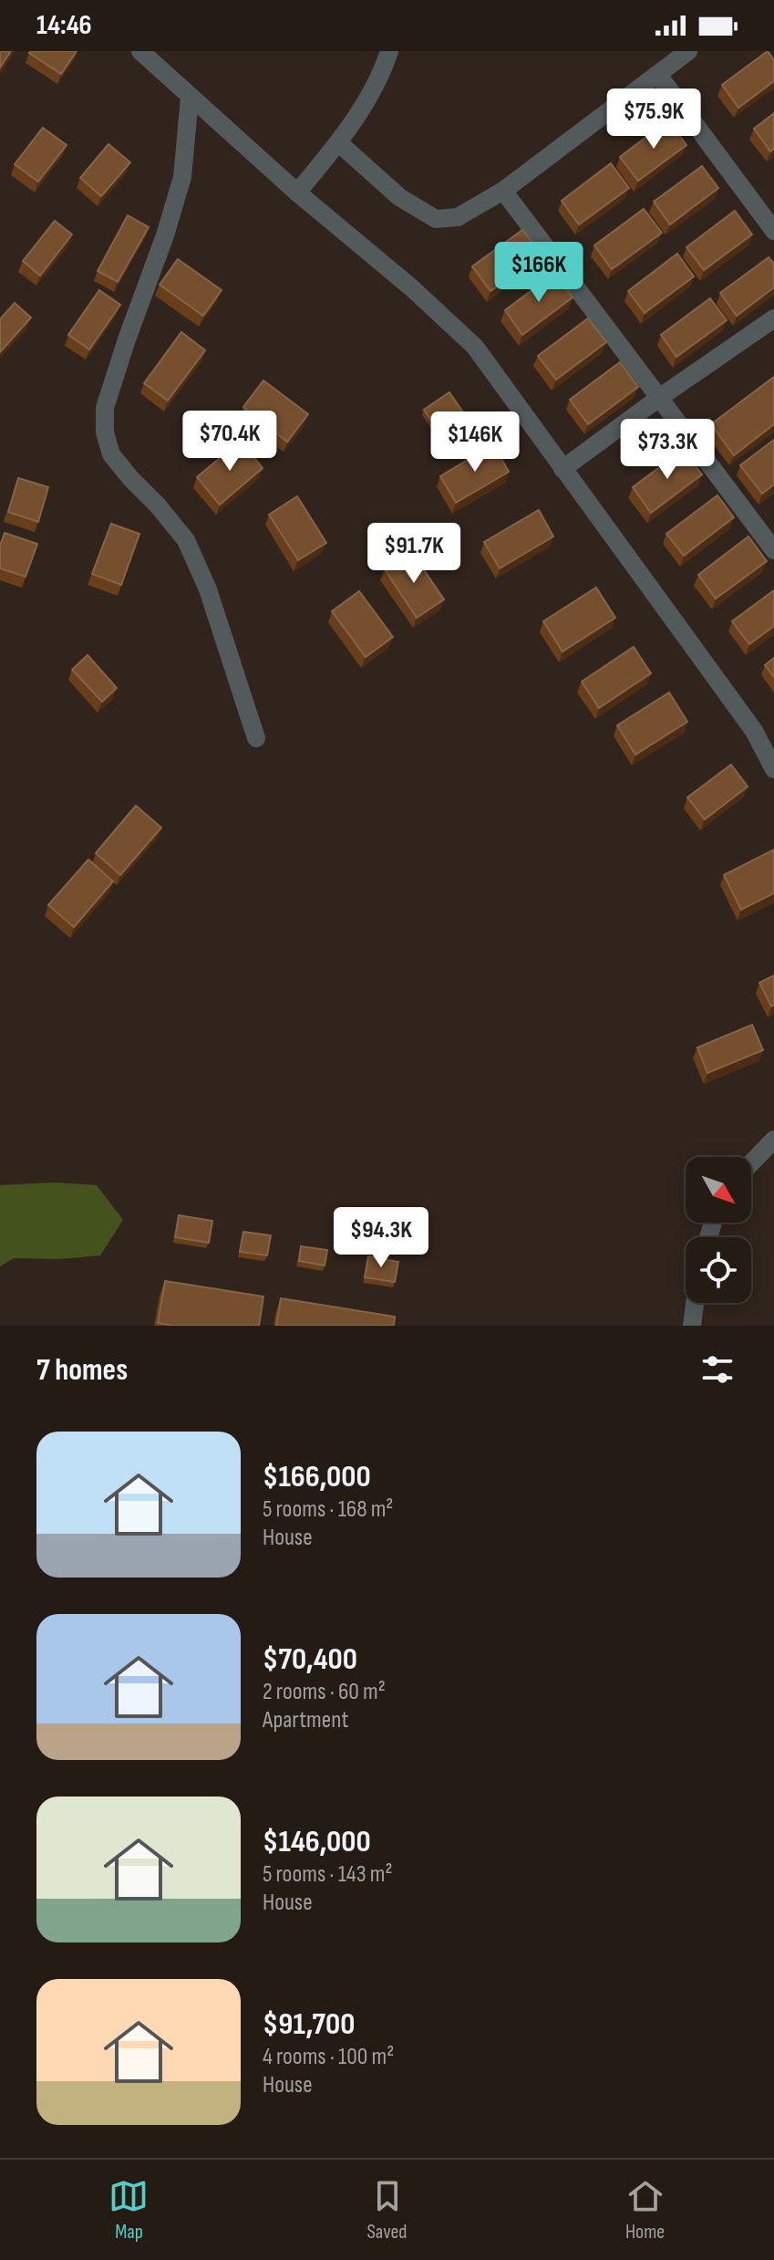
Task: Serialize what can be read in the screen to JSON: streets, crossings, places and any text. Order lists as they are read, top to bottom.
{
  "north": "bottom right",
  "page": {
    "status": "14:46",
    "price": [
      "$75.9K",
      "$166K",
      "$70.4K",
      "$146K",
      "$73.3K",
      "$91.7K",
      "$94.3K"
    ],
    "heading": "7 homes",
    "list": [
      {
        "name": "$166,000",
        "note": "5 rooms · 168 m² · House"
      },
      {
        "name": "$70,400",
        "note": "2 rooms · 60 m² · Apartment"
      },
      {
        "name": "$146,000",
        "note": "5 rooms · 143 m² · House"
      },
      {
        "name": "$91,700",
        "note": "4 rooms · 100 m² · House"
      }
    ],
    "tabs": ["Map", "Saved", "Home"]
  }
}
